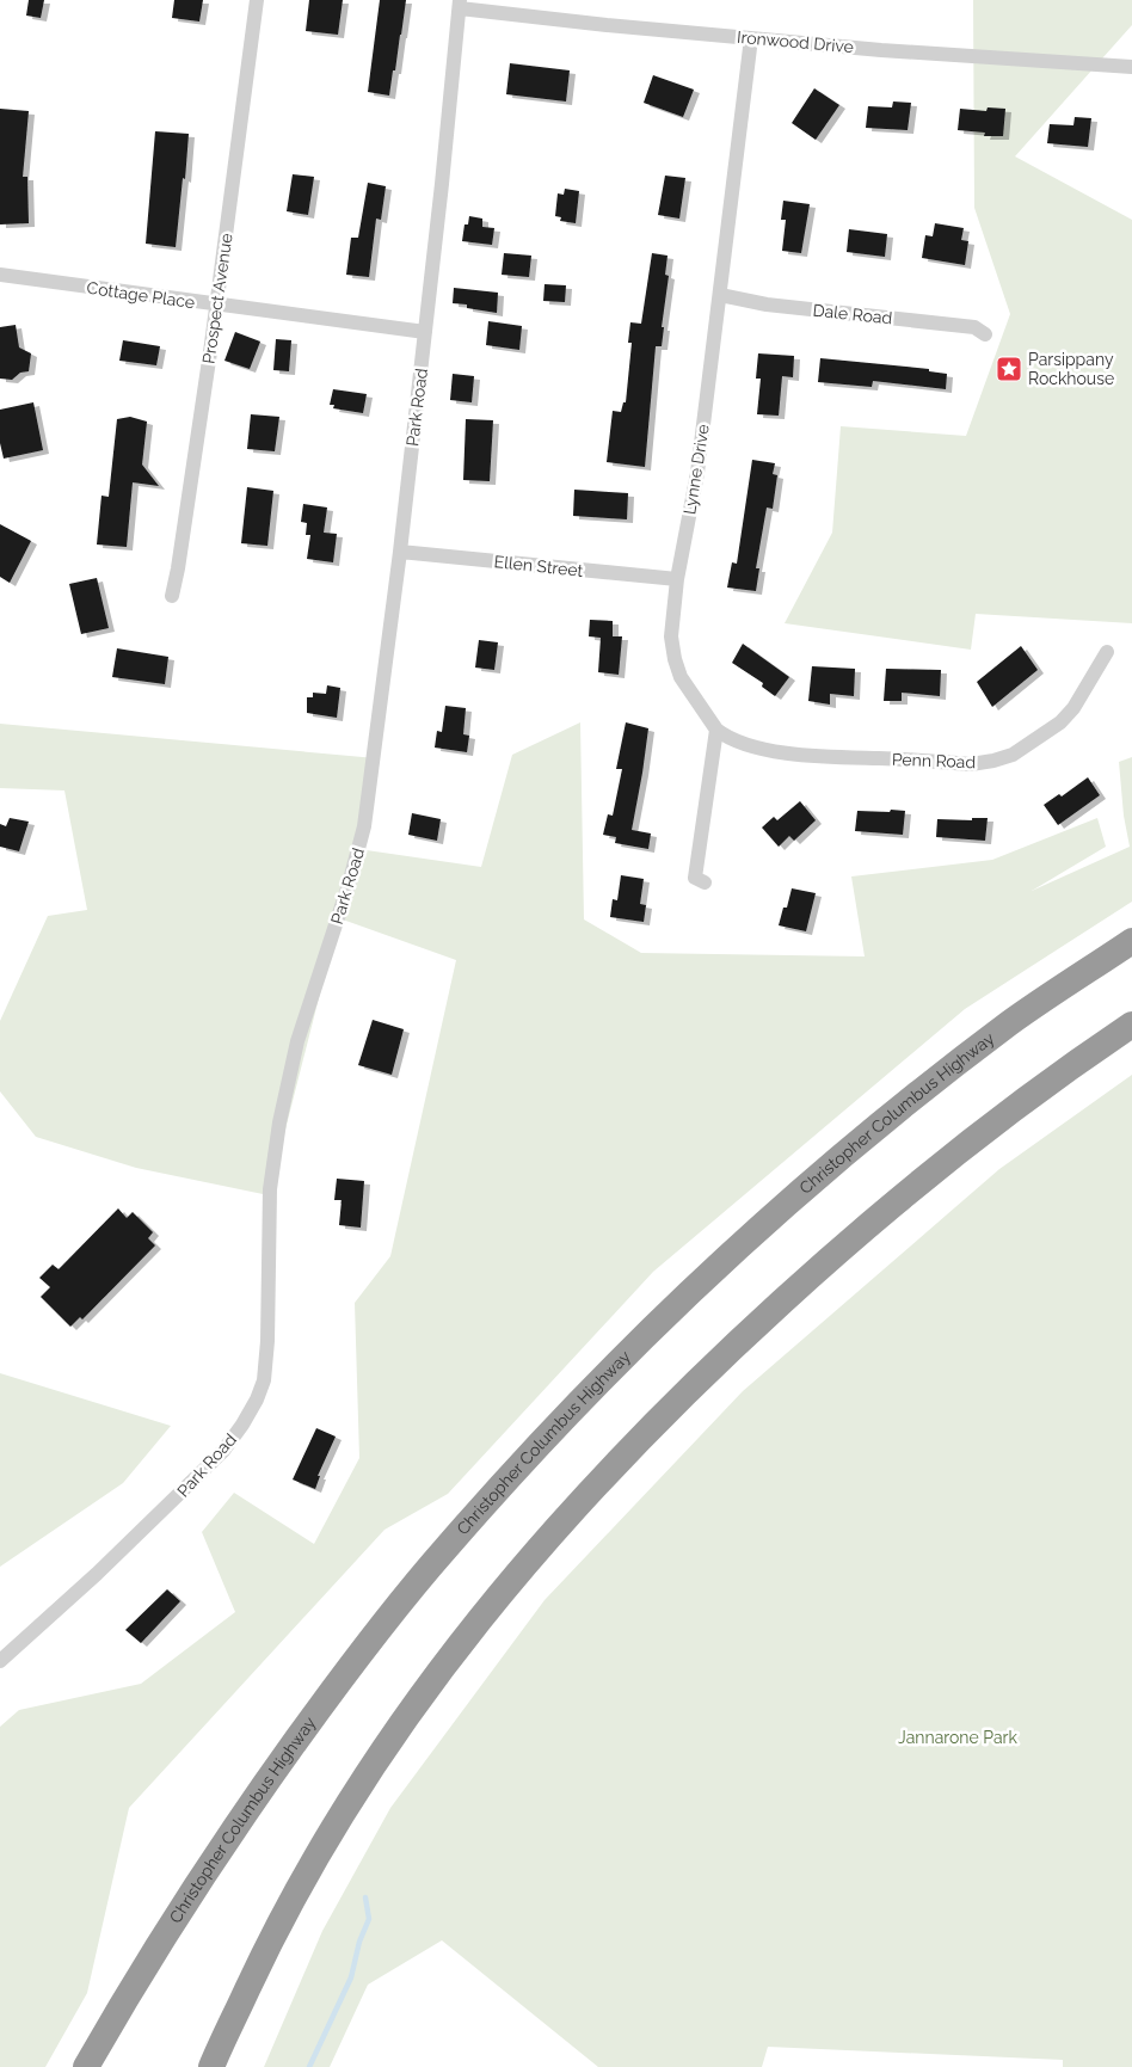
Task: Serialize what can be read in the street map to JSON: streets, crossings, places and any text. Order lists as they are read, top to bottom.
{
  "streets": {
    "highway": ["Christopher Columbus Highway"],
    "street": [
      "Ironwood Drive",
      "Cottage Place",
      "Prospect Avenue",
      "Dale Road",
      "Park Road",
      "Lynne Drive",
      "Ellen Street",
      "Penn Road"
    ]
  },
  "crossings": [
    ["Ironwood Drive", "Park Road"],
    ["Ironwood Drive", "Lynne Drive"],
    ["Cottage Place", "Prospect Avenue"],
    ["Cottage Place", "Park Road"],
    ["Dale Road", "Lynne Drive"],
    ["Park Road", "Ellen Street"],
    ["Lynne Drive", "Ellen Street"],
    ["Lynne Drive", "Penn Road"]
  ],
  "parks": ["Jannarone Park"],
  "places": {
    "place": ["Parsippany Rockhouse"]
  }
}
